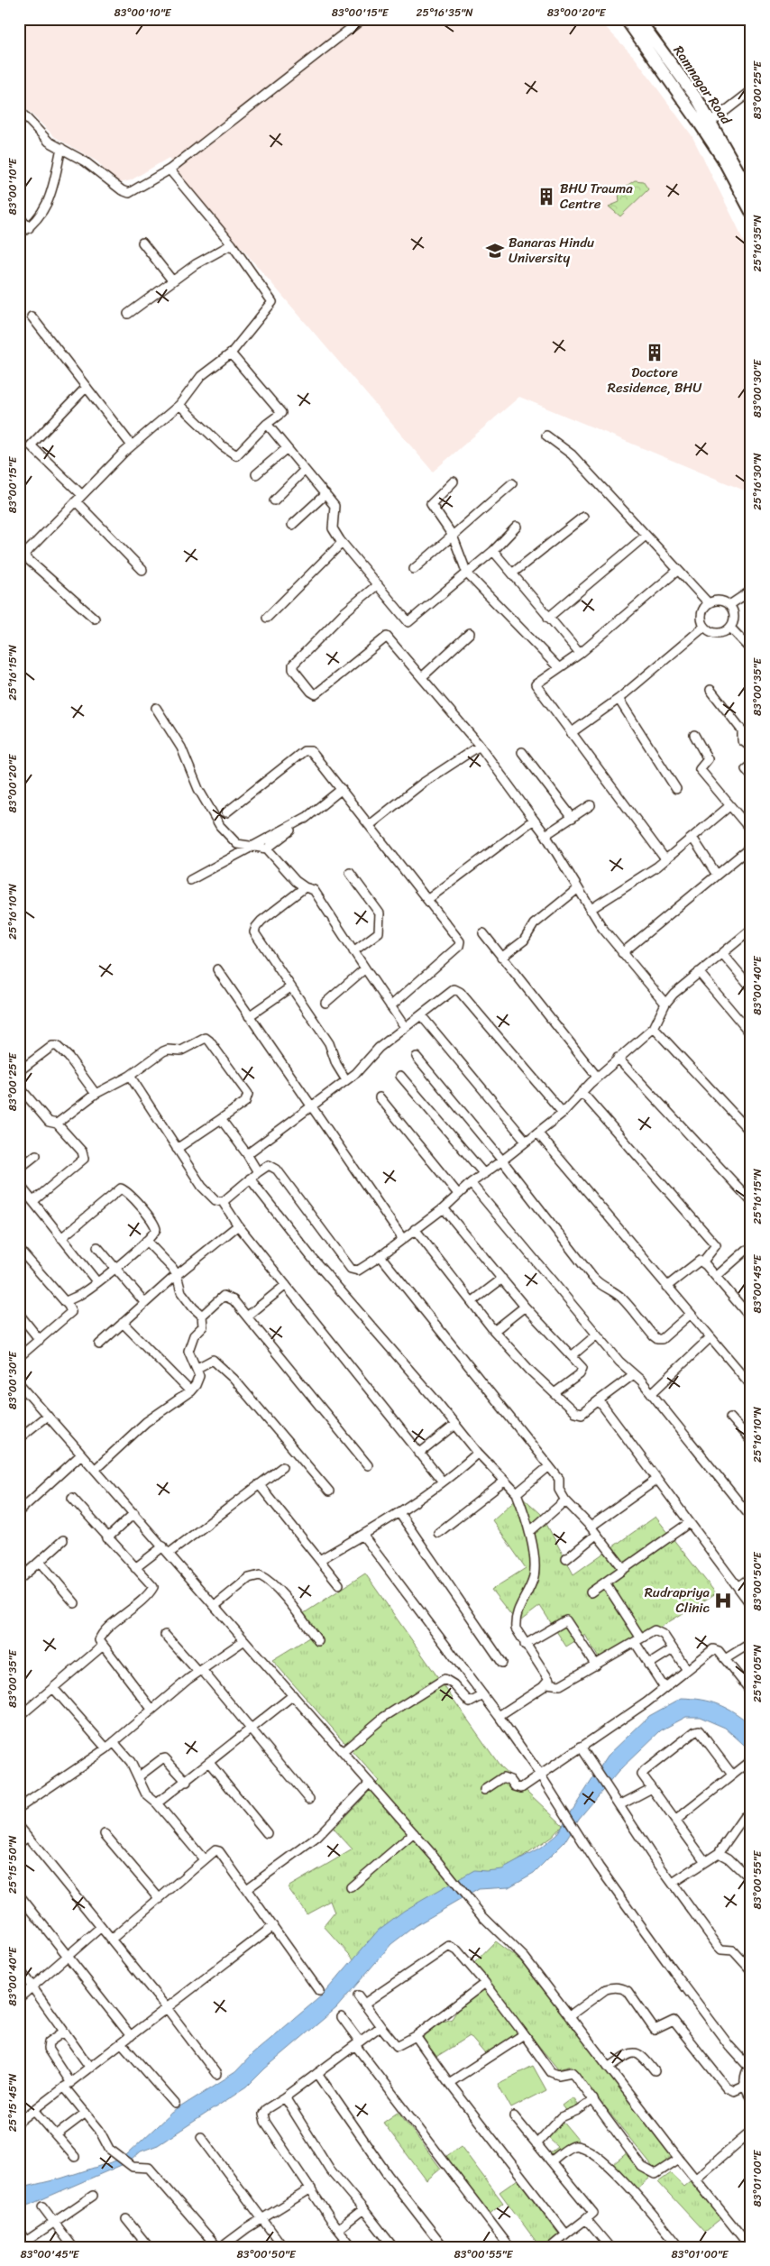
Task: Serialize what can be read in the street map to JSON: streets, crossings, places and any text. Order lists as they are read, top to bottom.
{
  "streets": {
    "main road": ["Ramnagar Road"]
  },
  "places": {
    "building": ["BHU Trauma Centre", "Doctore Residence, BHU"],
    "school or university": ["Banaras Hindu University"],
    "hospital": ["Rudrapriya Clinic"]
  },
  "coordinates": [
    "83°00'10\"E",
    "83°00'15\"E",
    "25°16'35\"N",
    "83°00'20\"E",
    "83°00'25\"E",
    "83°00'30\"E",
    "25°16'30\"N",
    "25°16'15\"N",
    "83°00'35\"E",
    "25°16'10\"N",
    "83°00'40\"E",
    "83°00'45\"E",
    "83°00'50\"E",
    "25°16'05\"N",
    "25°15'50\"N",
    "83°00'55\"E",
    "25°15'45\"N",
    "83°01'00\"E"
  ]
}
